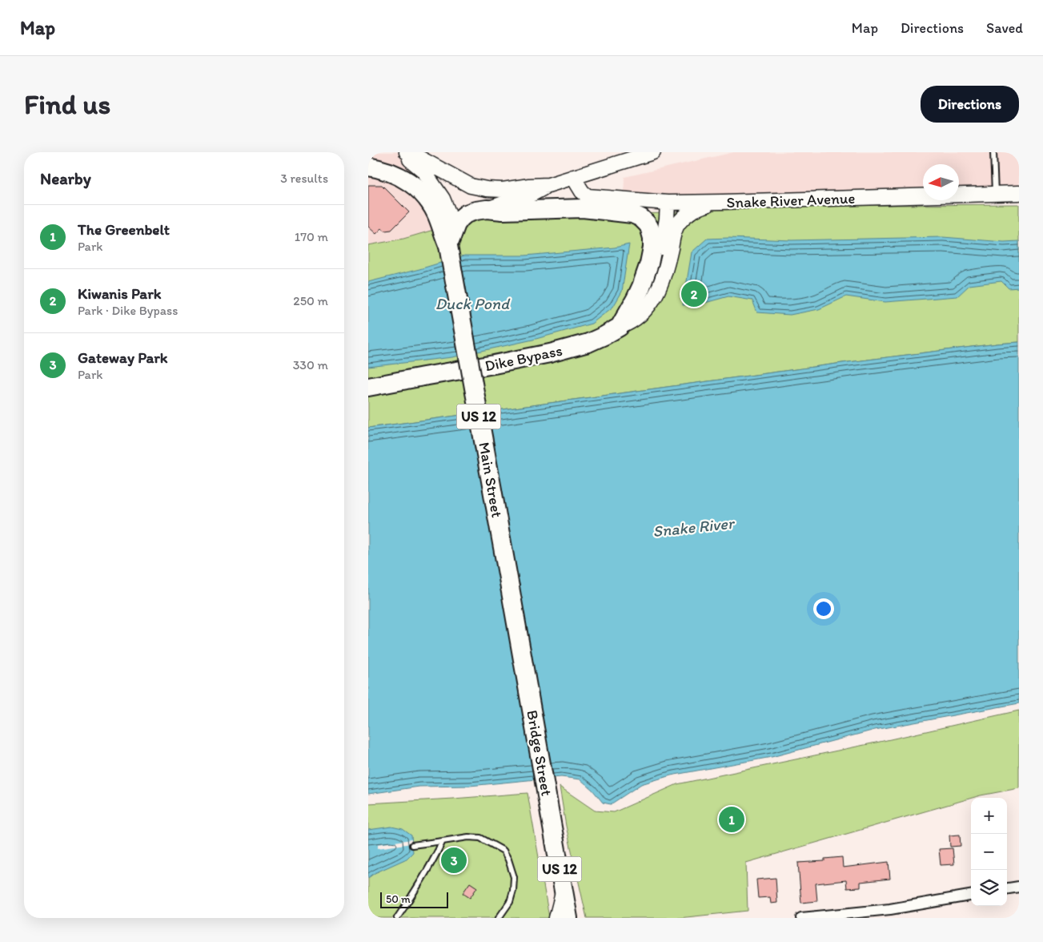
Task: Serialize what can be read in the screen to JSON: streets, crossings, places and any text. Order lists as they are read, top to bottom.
{
  "streets": {
    "highway": [
      "Dike Bypass",
      "US 12",
      "Main Street",
      "Bridge Street"
    ],
    "main road": ["Snake River Avenue"]
  },
  "crossings": [
    ["US 12", "Main Street"],
    ["Main Street", "Bridge Street"]
  ],
  "water": ["Duck Pond", "Snake River"],
  "scale_bar": "50 m",
  "north": "left",
  "page": {
    "header": "Map",
    "nav": ["Map", "Directions", "Saved"],
    "buttons": "Directions",
    "title": "Find us",
    "heading": ["Nearby", "3 results"],
    "list": [
      {
        "mark": "1",
        "name": "The Greenbelt",
        "note": "Park",
        "value": "170 m"
      },
      {
        "mark": "2",
        "name": "Kiwanis Park",
        "note": "Park · Dike Bypass",
        "value": "250 m"
      },
      {
        "mark": "3",
        "name": "Gateway Park",
        "note": "Park",
        "value": "330 m"
      }
    ],
    "pins": ["2", "1", "3"],
    "map_buttons": ["+", "−"],
    "scale": "50 m"
  }
}
